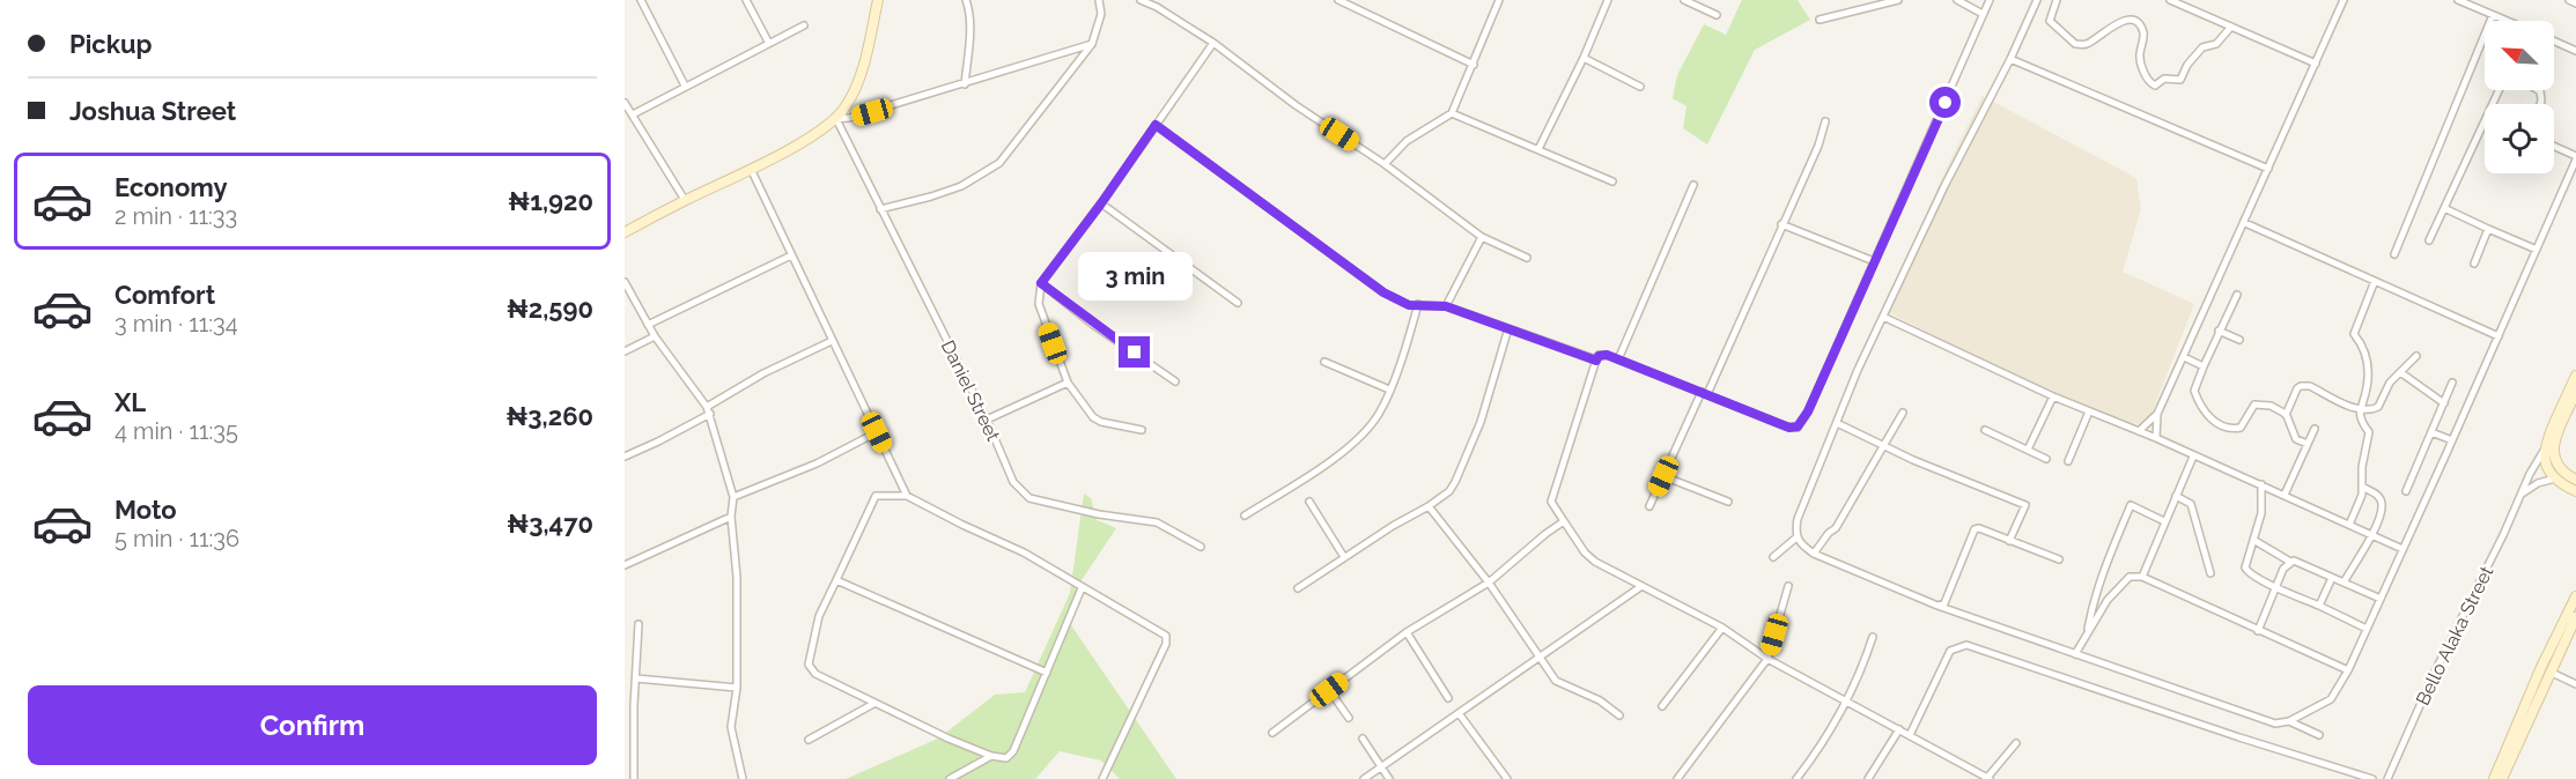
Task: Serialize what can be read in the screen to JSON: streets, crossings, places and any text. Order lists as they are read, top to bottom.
{
  "streets": {
    "street": ["Daniel Street", "Bello Alaka Street"]
  },
  "north": "top left",
  "page": {
    "banner": ["Pickup", "Joshua Street"],
    "list": [
      {
        "name": "Economy",
        "note": "2 min · 11:33",
        "value": "₦1,920"
      },
      {
        "name": "Comfort",
        "note": "3 min · 11:34",
        "value": "₦2,590"
      },
      {
        "name": "XL",
        "note": "4 min · 11:35",
        "value": "₦3,260"
      },
      {
        "name": "Moto",
        "note": "5 min · 11:36",
        "value": "₦3,470"
      }
    ],
    "bubble": "3 min",
    "buttons": "Confirm"
  }
}
